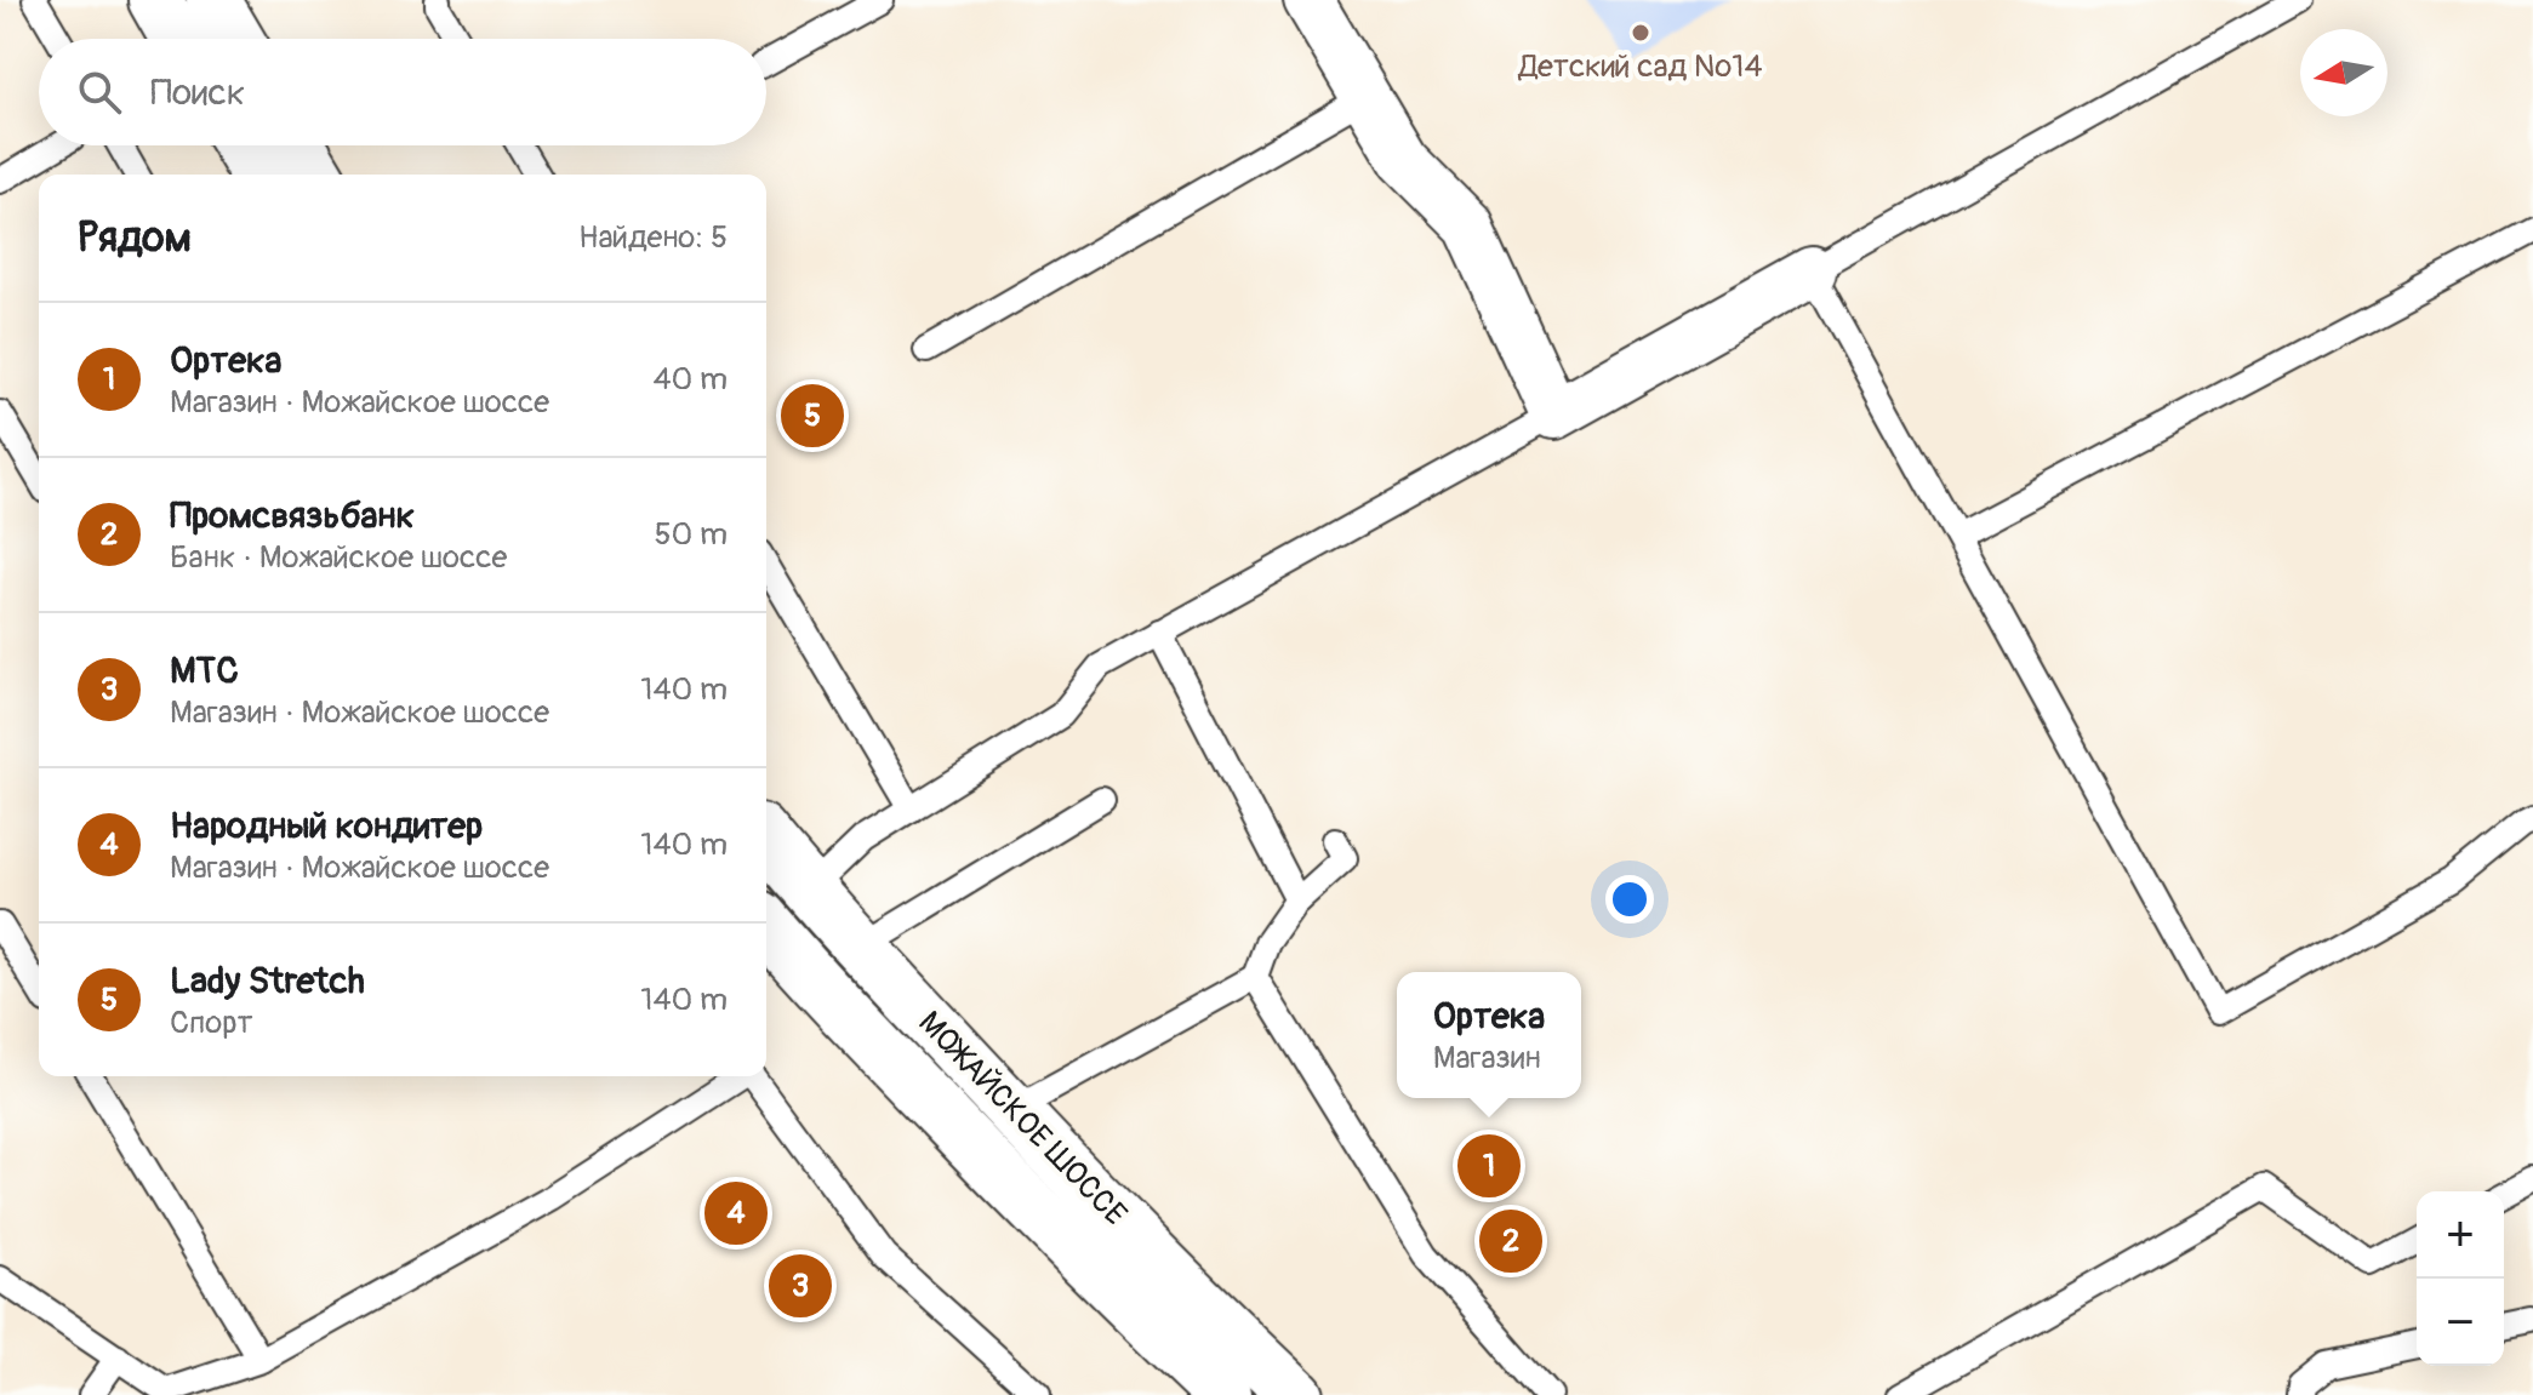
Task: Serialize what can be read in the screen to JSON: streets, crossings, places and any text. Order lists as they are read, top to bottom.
{
  "streets": {
    "main road": ["МОЖАЙСКОЕ ШОССЕ"]
  },
  "places": ["Детский сад №14"],
  "north": "left",
  "page": {
    "search": "Поиск",
    "heading": ["Рядом", "Найдено: 5"],
    "list": [
      {
        "mark": "1",
        "name": "Ортека",
        "note": "Магазин · Можайское шоссе",
        "value": "40 m"
      },
      {
        "mark": "2",
        "name": "Промсвязьбанк",
        "note": "Банк · Можайское шоссе",
        "value": "50 m"
      },
      {
        "mark": "3",
        "name": "МТС",
        "note": "Магазин · Можайское шоссе",
        "value": "140 m"
      },
      {
        "mark": "4",
        "name": "Народный кондитер",
        "note": "Магазин · Можайское шоссе",
        "value": "140 m"
      },
      {
        "mark": "5",
        "name": "Lady Stretch",
        "note": "Спорт",
        "value": "140 m"
      }
    ],
    "pins": [
      "5",
      "1",
      "4",
      "2",
      "3"
    ],
    "popup": ["Ортека", "Магазин"],
    "map_buttons": ["+", "−"]
  }
}
